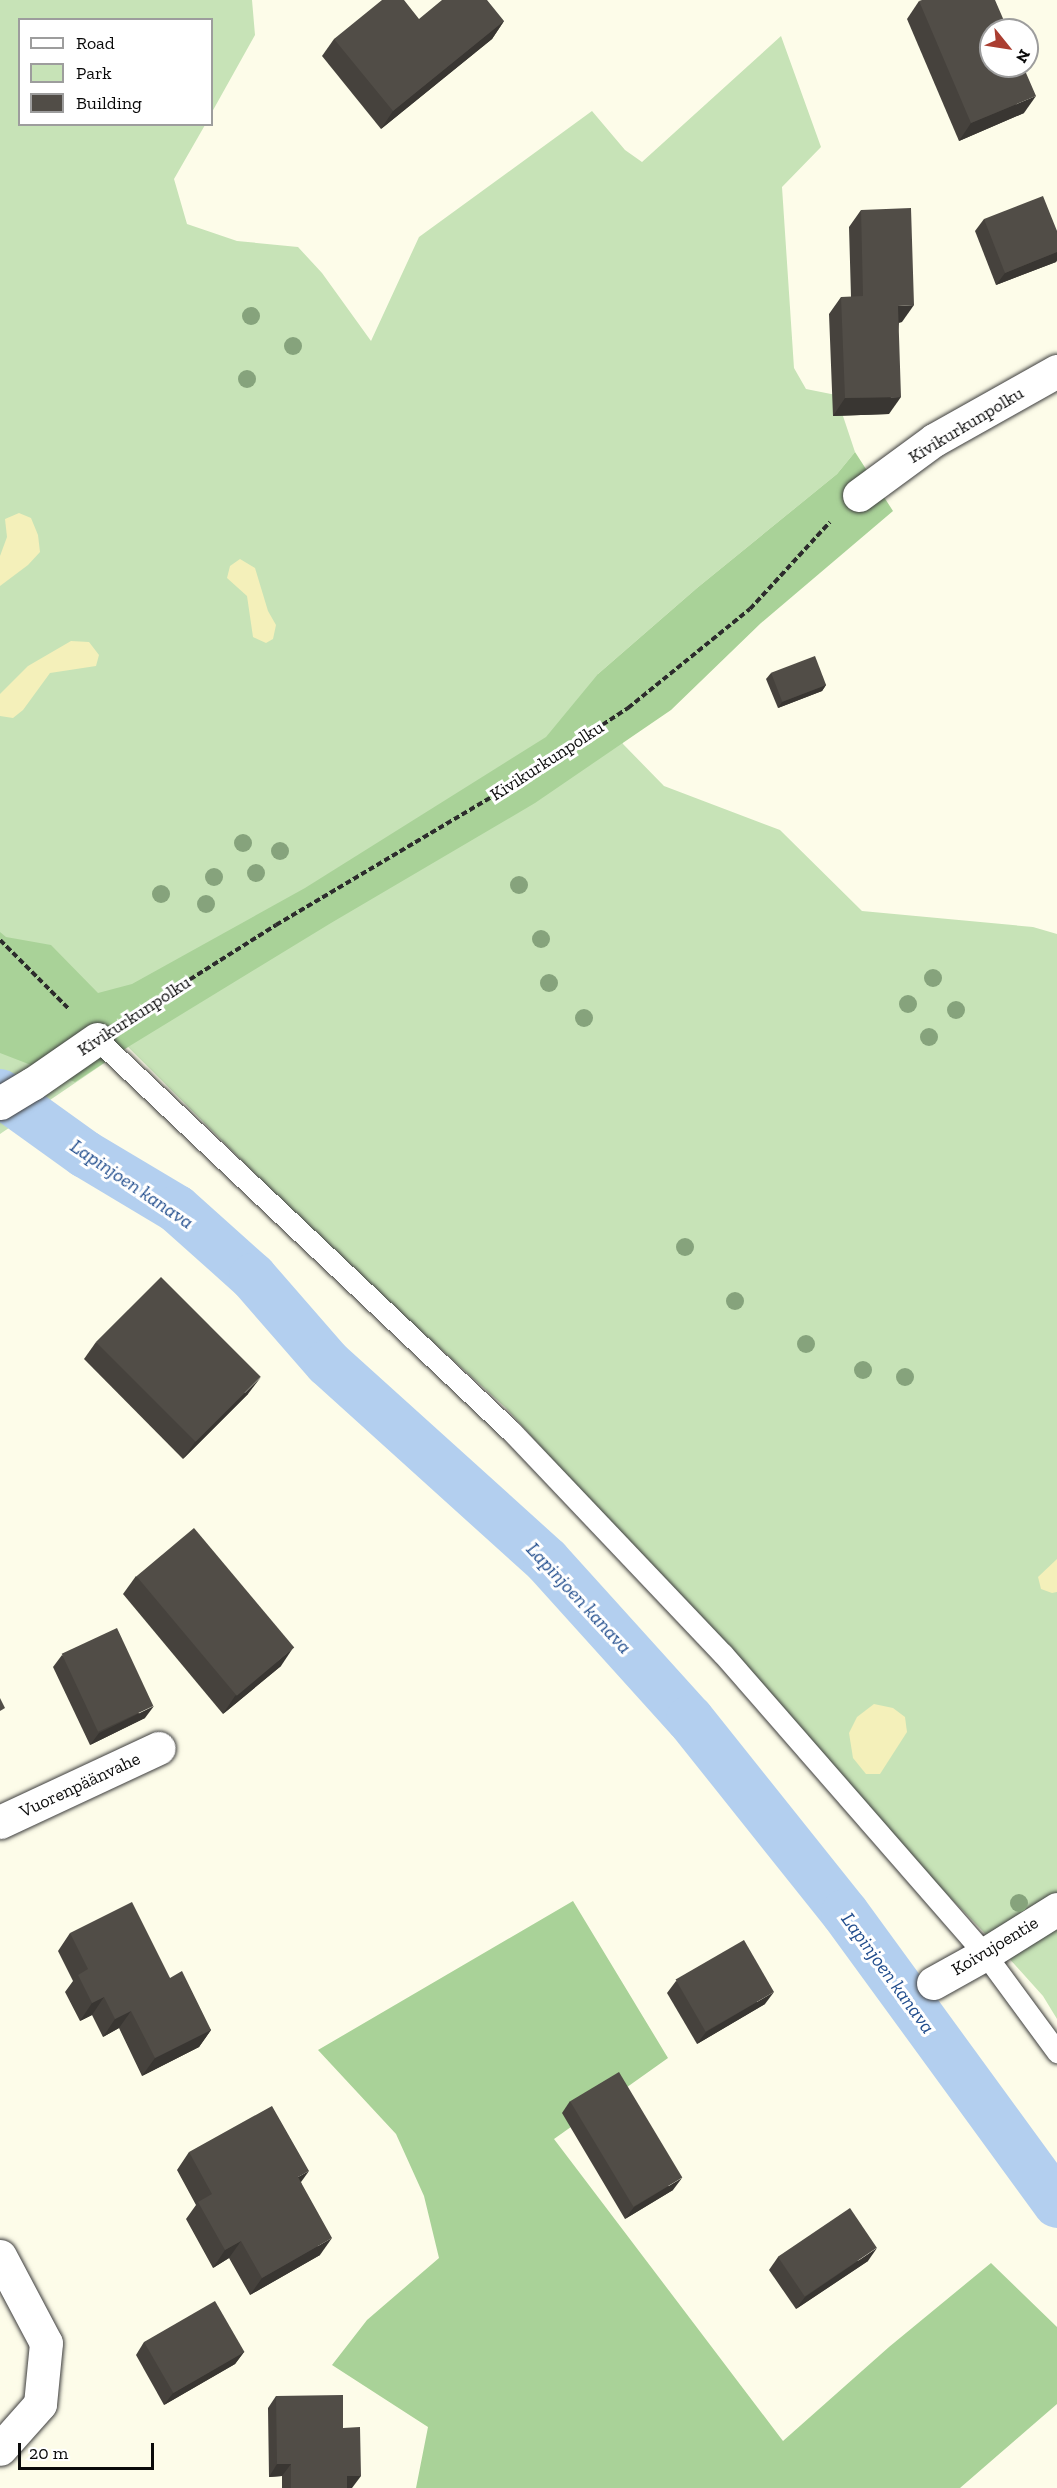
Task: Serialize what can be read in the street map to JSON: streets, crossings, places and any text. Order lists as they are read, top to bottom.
{
  "streets": {
    "street": ["Kivikurkunpolku", "Vuorenpäänvahe", "Koivujoentie"]
  },
  "water": ["Lapinjoen kanava"],
  "legend": ["Road", "Park", "Building"],
  "scale_bar": "20 m",
  "north": "bottom right"
}
